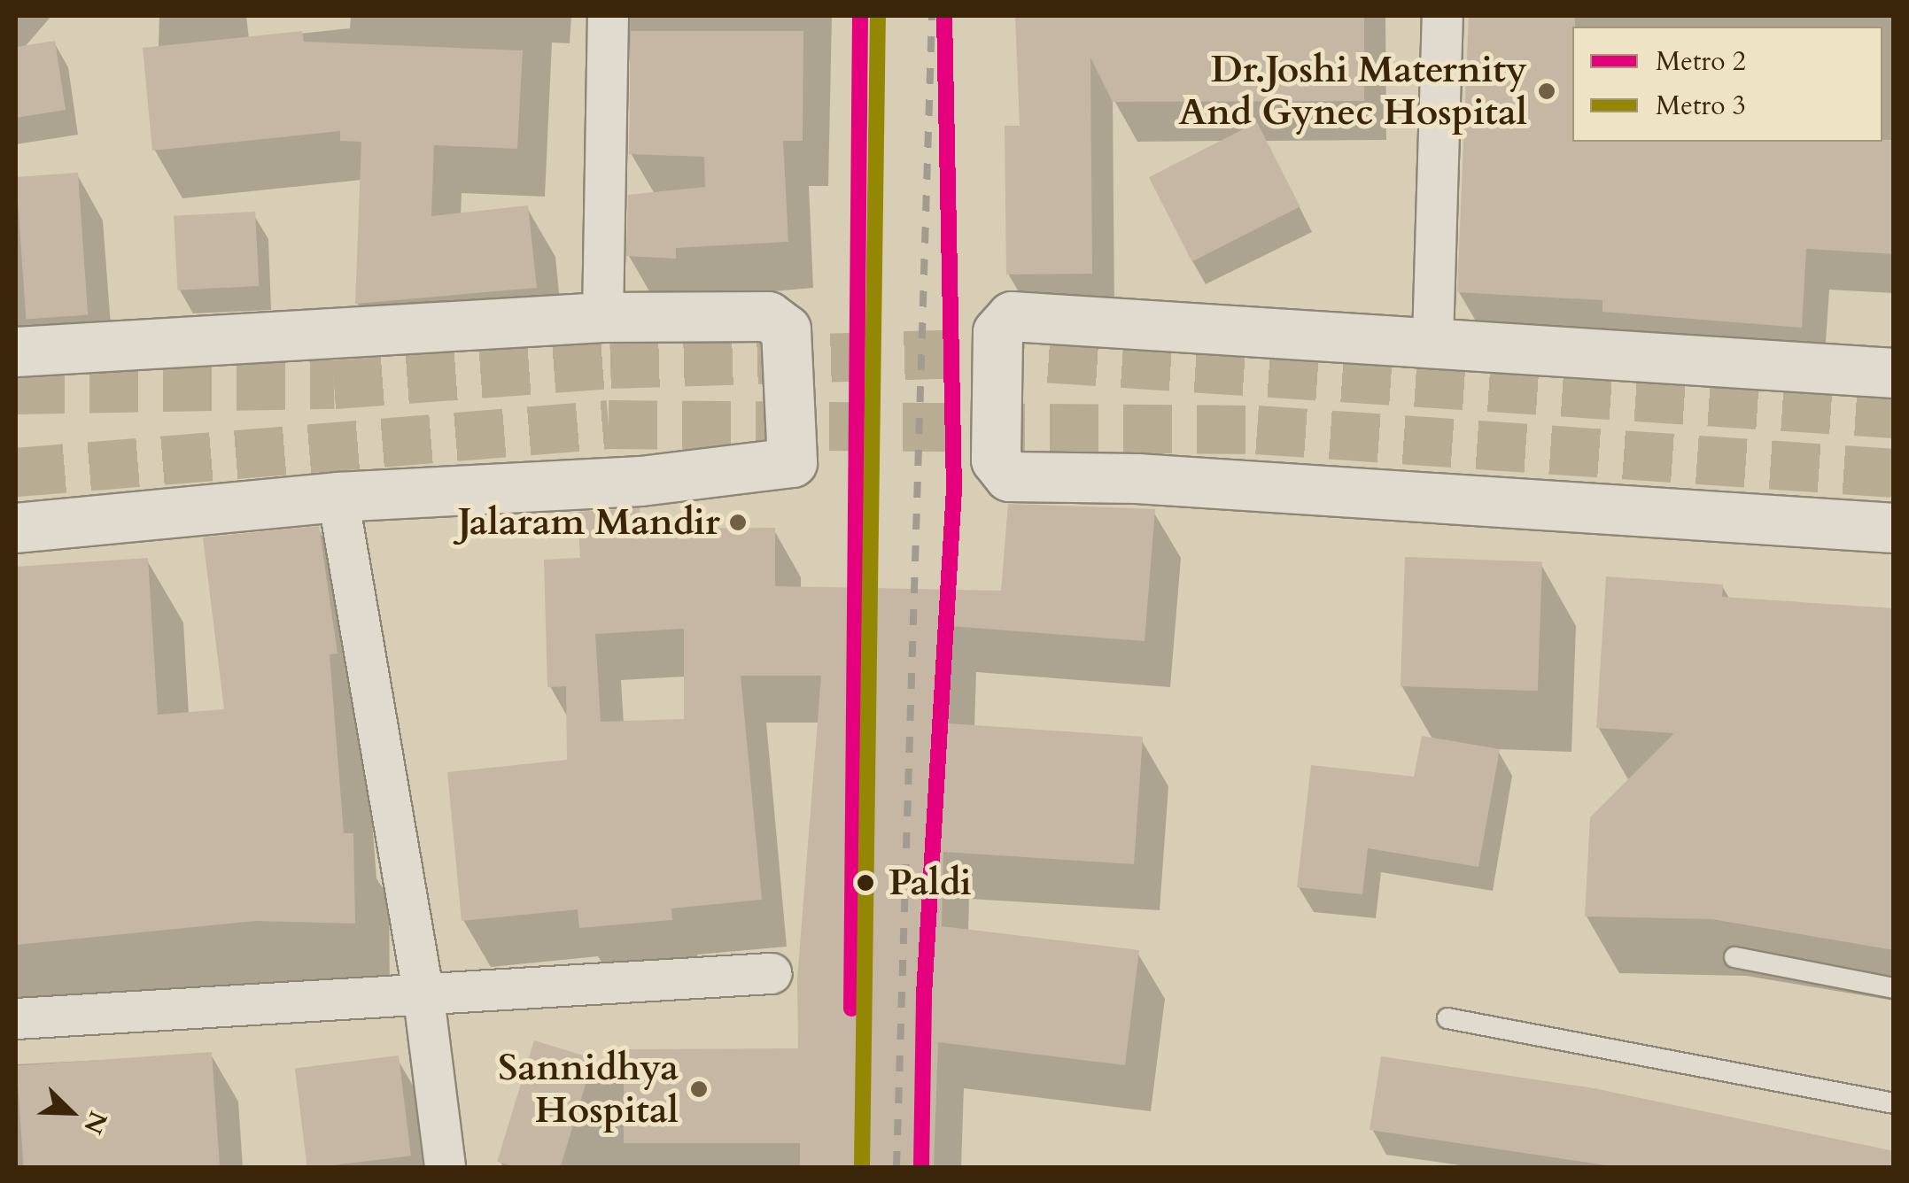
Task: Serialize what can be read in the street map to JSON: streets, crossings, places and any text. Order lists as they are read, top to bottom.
{
  "places": [
    "Dr.Joshi Maternity And Gynec Hospital",
    "Jalaram Mandir",
    "Paldi",
    "Sannidhya Hospital"
  ],
  "lines": ["metro line 2", "metro line 3"],
  "legend": ["Metro 2", "Metro 3"],
  "north": "bottom right"
}
